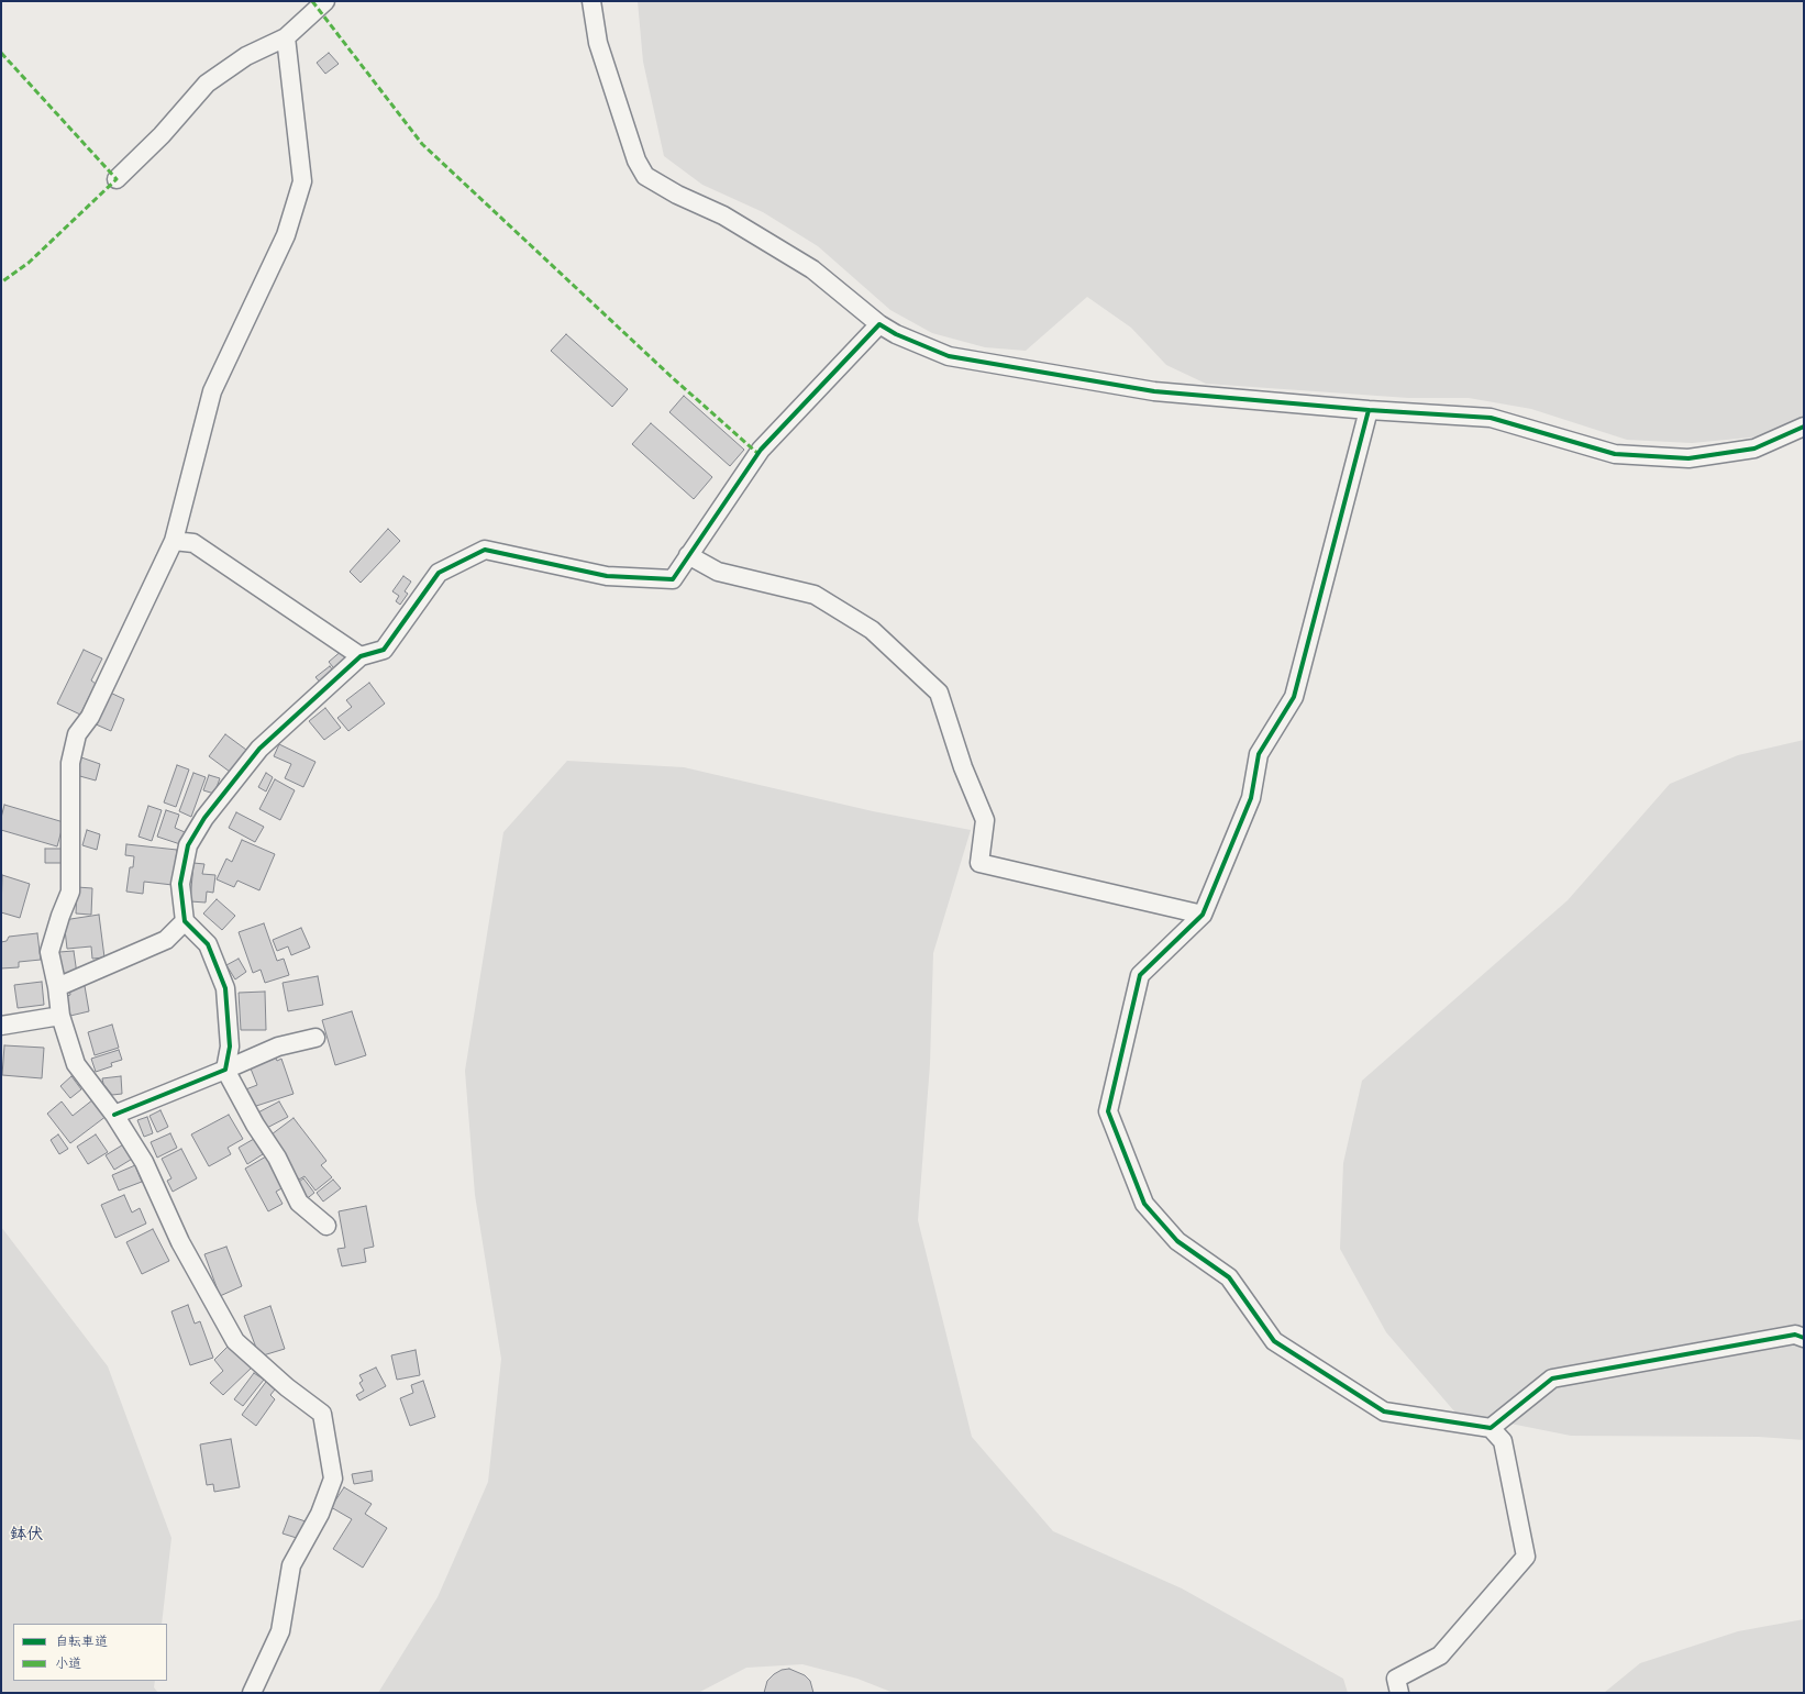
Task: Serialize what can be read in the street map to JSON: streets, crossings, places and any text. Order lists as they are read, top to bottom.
{
  "districts": ["鉢伏"],
  "legend": ["自転車道", "小道"]
}
